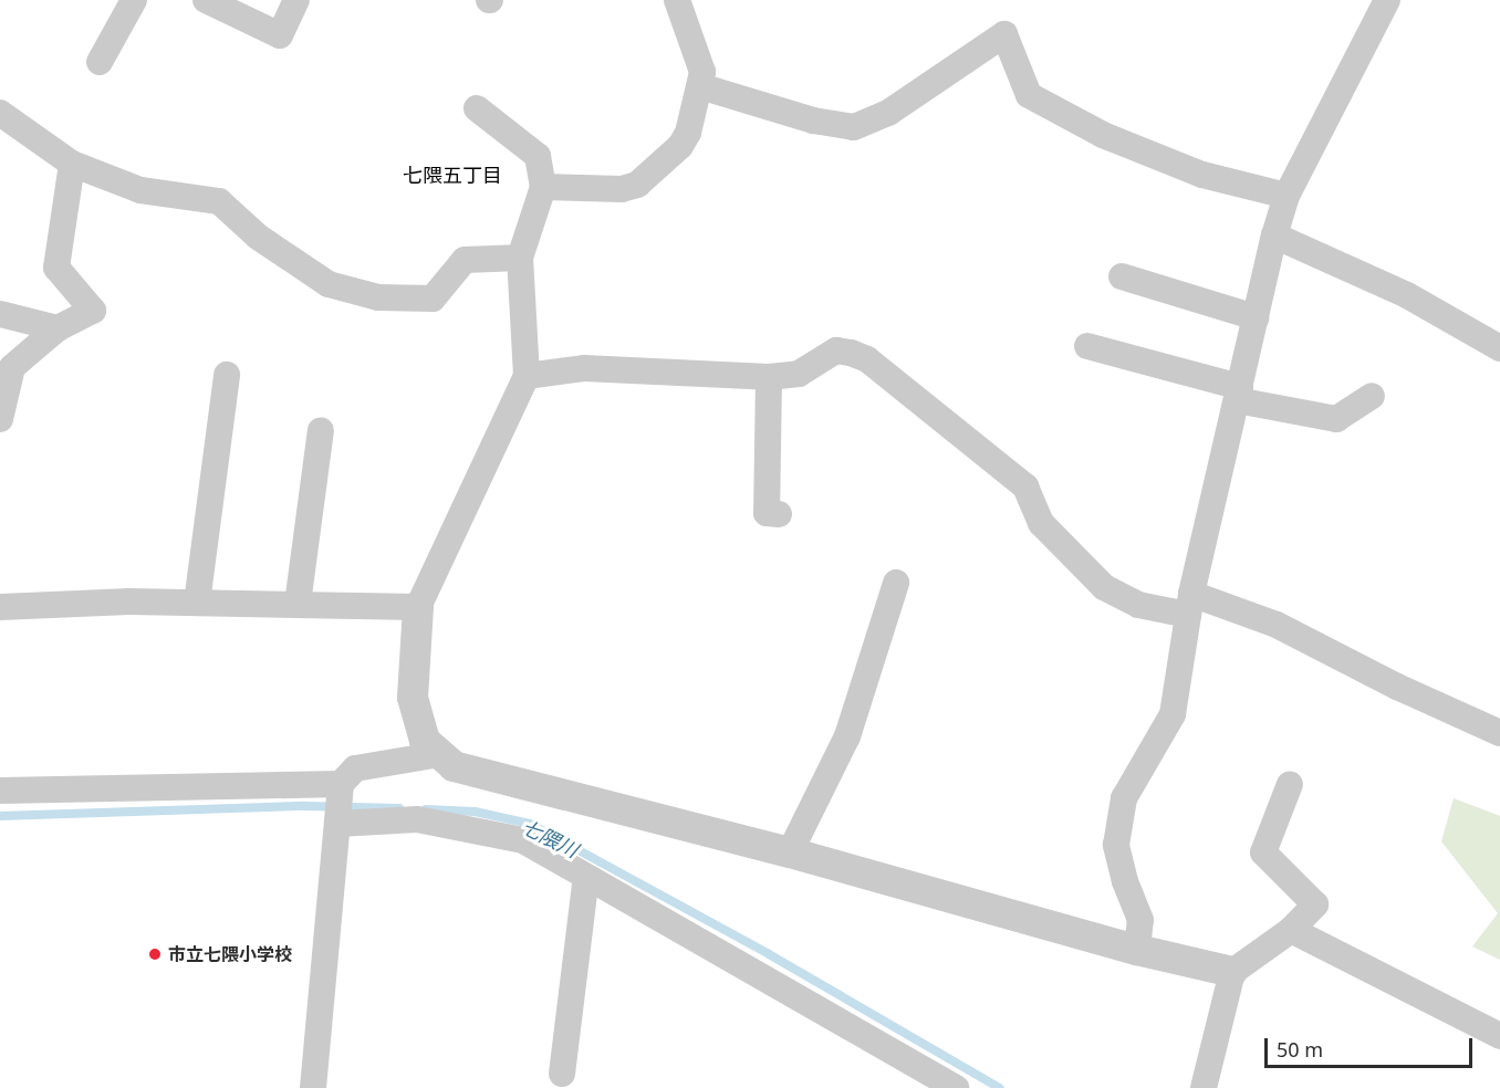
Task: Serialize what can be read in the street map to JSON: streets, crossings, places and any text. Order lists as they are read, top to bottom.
{
  "districts": ["七隈五丁目"],
  "water": ["七隈川"],
  "places": ["市立七隈小学校"],
  "scale_bar": "50 m"
}
